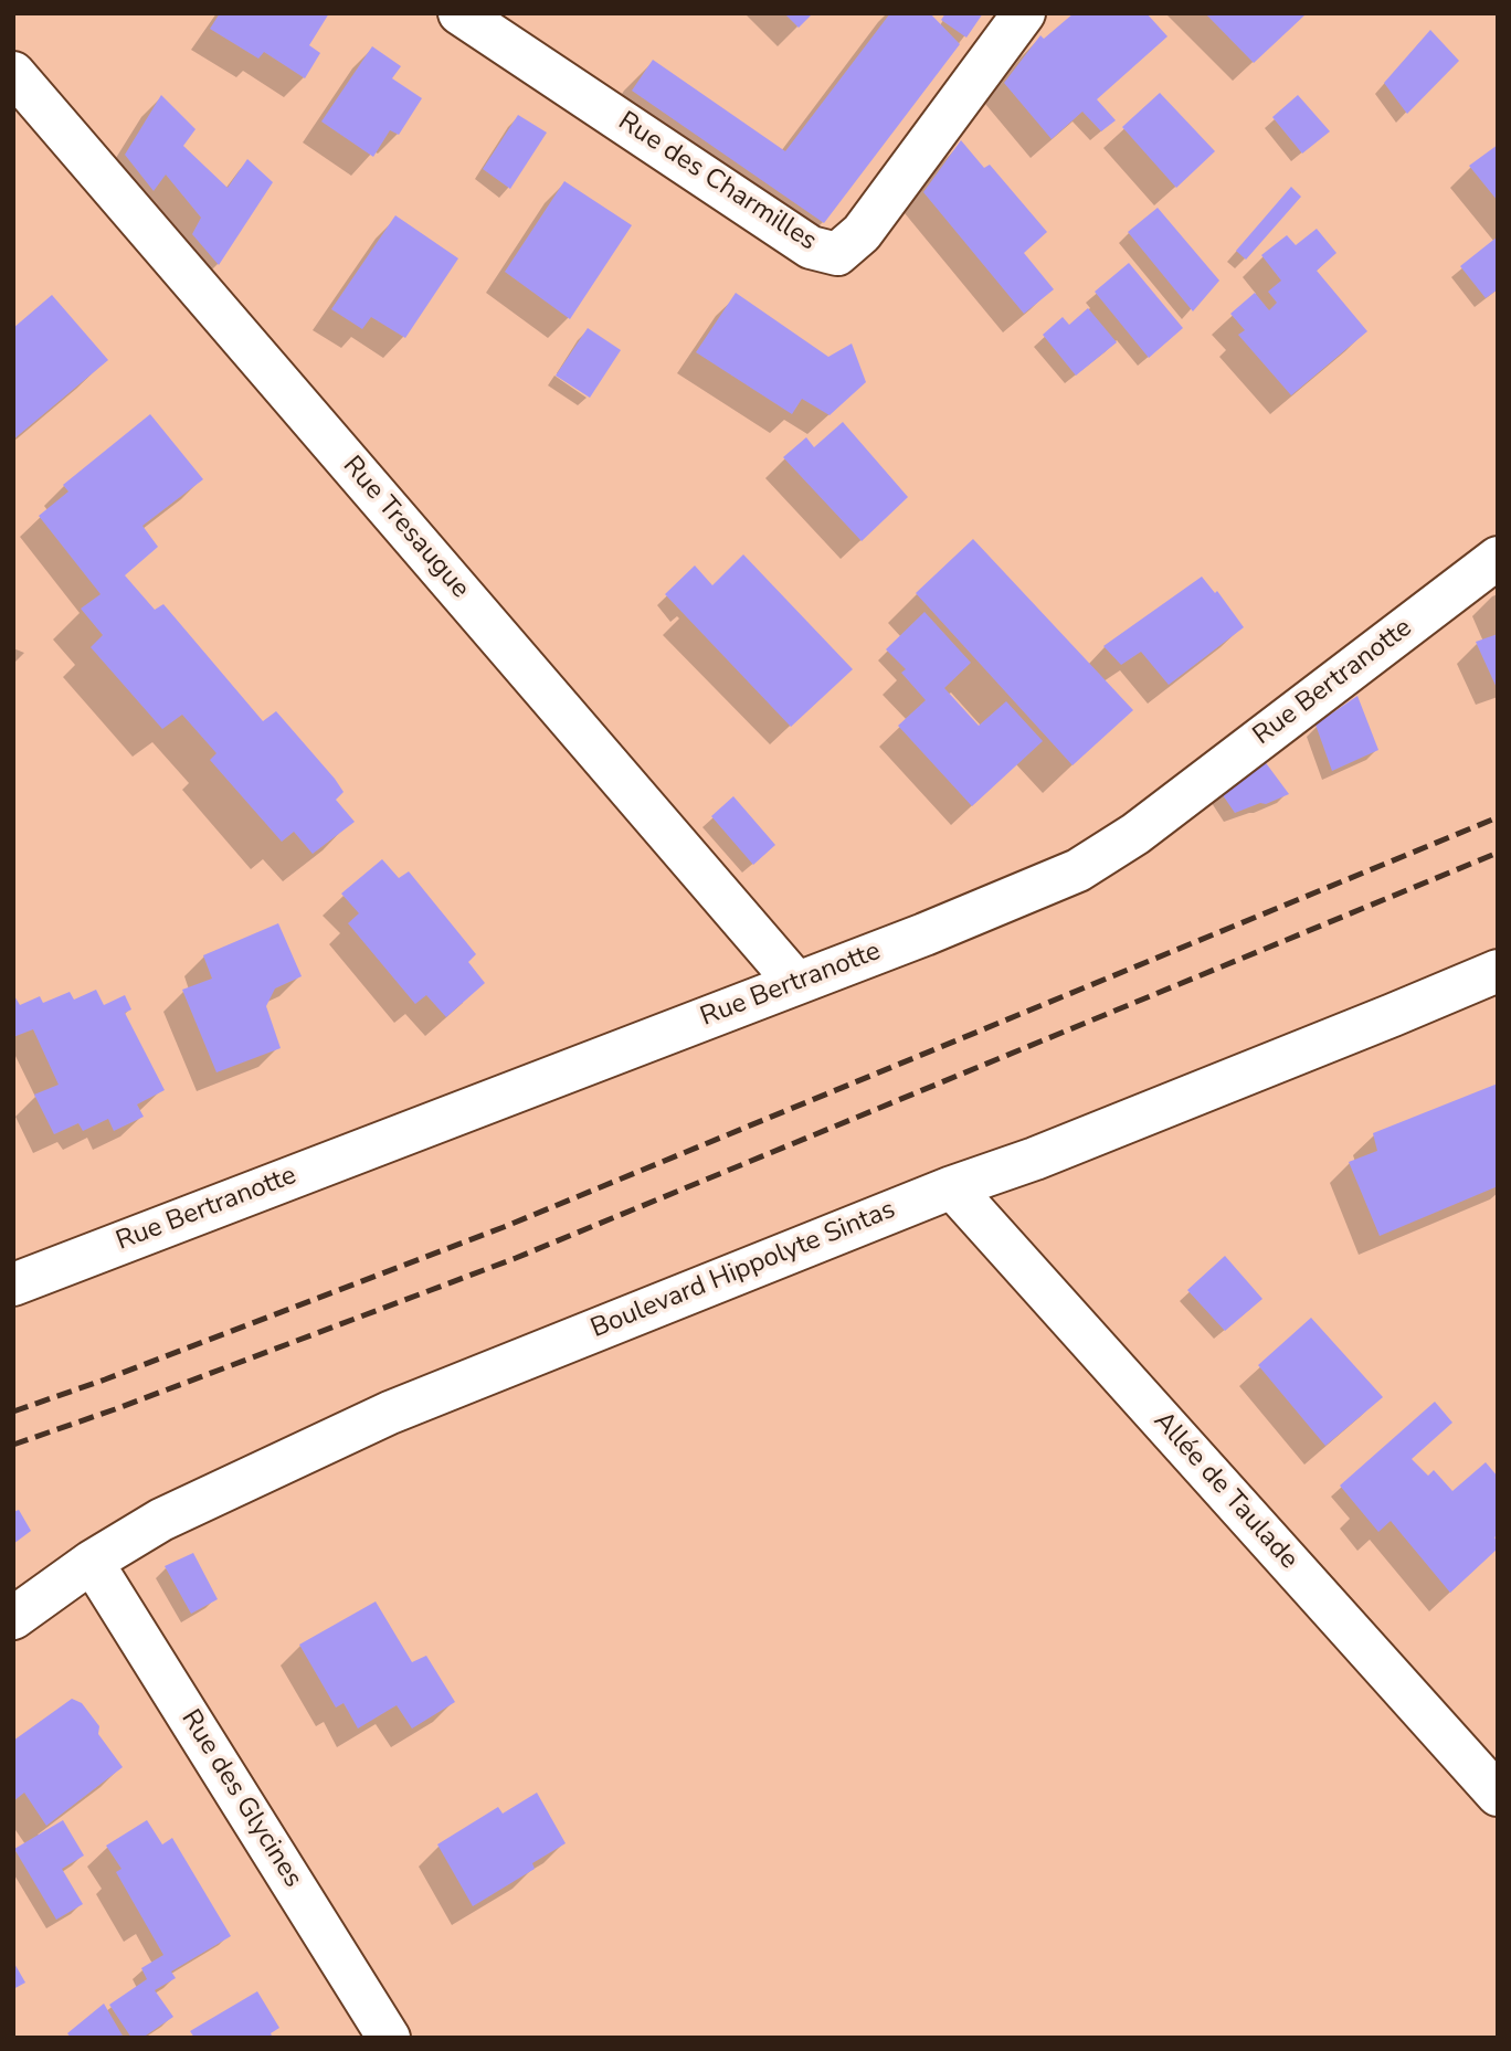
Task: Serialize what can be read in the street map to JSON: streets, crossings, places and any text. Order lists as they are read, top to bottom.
{
  "streets": {
    "street": [
      "Rue des Charmilles",
      "Rue Tresaugue",
      "Rue Bertranotte",
      "Boulevard Hippolyte Sintas",
      "Allée de Taulade",
      "Rue des Glycines"
    ]
  },
  "crossings": [
    ["Rue Tresaugue", "Rue Bertranotte"],
    ["Boulevard Hippolyte Sintas", "Allée de Taulade"],
    ["Boulevard Hippolyte Sintas", "Rue des Glycines"]
  ]
}
